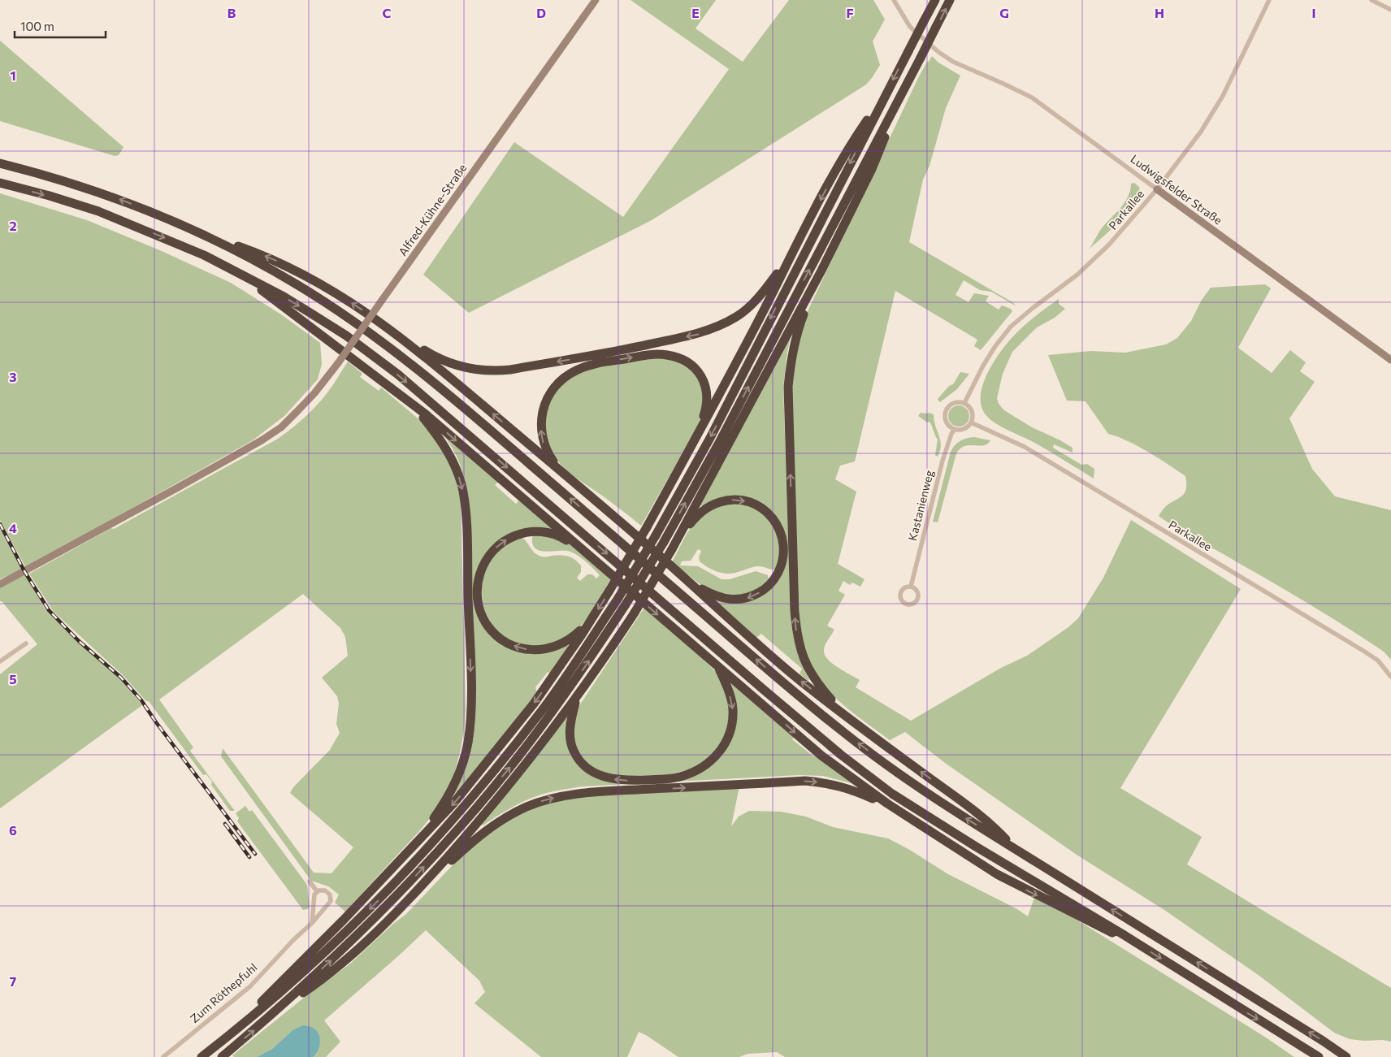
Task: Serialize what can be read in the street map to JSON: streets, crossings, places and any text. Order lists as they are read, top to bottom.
{
  "streets": {
    "main road": ["Ludwigsfelder Straße", "Alfred-Kühne-Straße"],
    "street": ["Parkallee", "Kastanienweg", "Zum Röthepfuhl"]
  },
  "crossings": [
    ["Ludwigsfelder Straße", "Parkallee"],
    ["Parkallee", "Kastanienweg"]
  ],
  "scale_bar": "100 m",
  "grid": {
    "columns": [
      "B",
      "C",
      "D",
      "E",
      "F",
      "G",
      "H",
      "I"
    ],
    "rows": [
      "1",
      "2",
      "3",
      "4",
      "5",
      "6",
      "7"
    ]
  }
}
